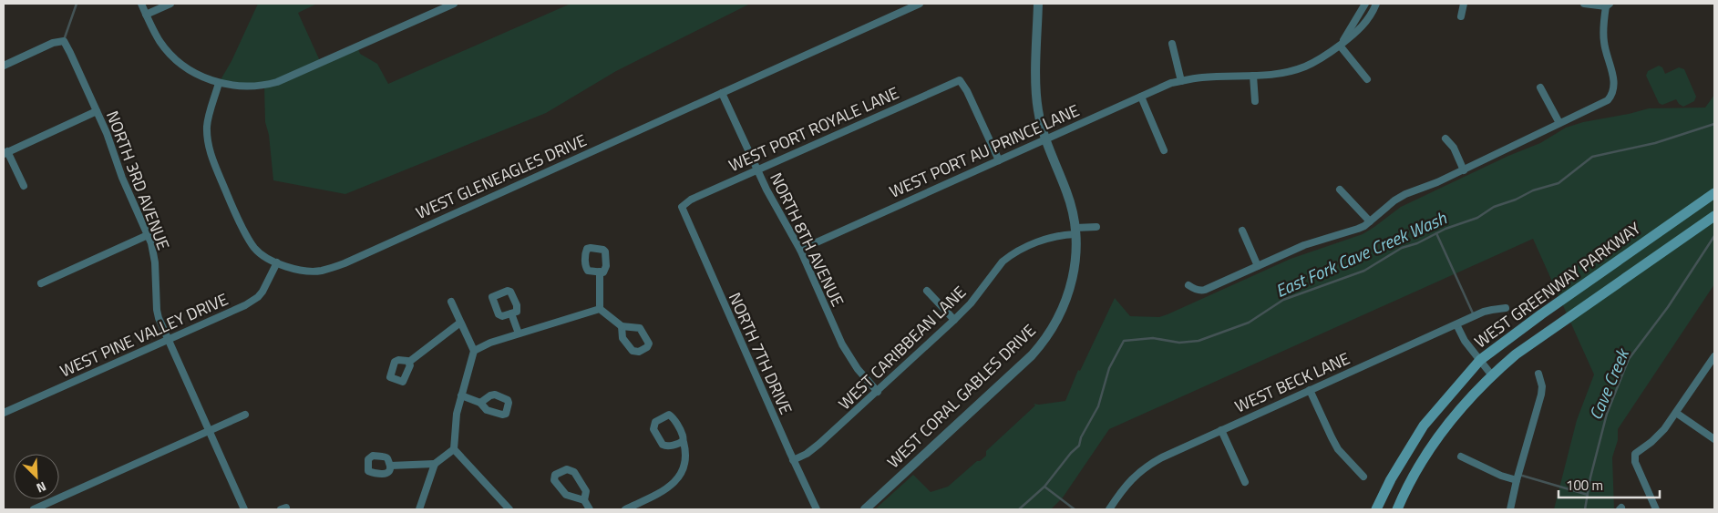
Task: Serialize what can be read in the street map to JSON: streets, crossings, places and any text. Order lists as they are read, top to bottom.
{
  "streets": {
    "main road": ["WEST GREENWAY PARKWAY"],
    "street": [
      "WEST PORT ROYALE LANE",
      "WEST PORT AU PRINCE LANE",
      "WEST GLENEAGLES DRIVE",
      "NORTH 3RD AVENUE",
      "NORTH 8TH AVENUE",
      "WEST PINE VALLEY DRIVE",
      "WEST CARIBBEAN LANE",
      "NORTH 7TH DRIVE",
      "WEST BECK LANE",
      "WEST CORAL GABLES DRIVE"
    ]
  },
  "crossings": [
    ["WEST PORT ROYALE LANE", "WEST PORT AU PRINCE LANE"],
    ["WEST PORT ROYALE LANE", "NORTH 8TH AVENUE"],
    ["WEST PORT ROYALE LANE", "NORTH 7TH DRIVE"],
    ["WEST PORT AU PRINCE LANE", "NORTH 8TH AVENUE"],
    ["WEST PORT AU PRINCE LANE", "WEST CORAL GABLES DRIVE"],
    ["WEST GLENEAGLES DRIVE", "NORTH 8TH AVENUE"],
    ["WEST GLENEAGLES DRIVE", "WEST PINE VALLEY DRIVE"],
    ["NORTH 3RD AVENUE", "WEST PINE VALLEY DRIVE"],
    ["NORTH 8TH AVENUE", "WEST CARIBBEAN LANE"],
    ["WEST CARIBBEAN LANE", "NORTH 7TH DRIVE"],
    ["WEST CARIBBEAN LANE", "WEST CORAL GABLES DRIVE"]
  ],
  "water": ["East Fork Cave Creek Wash", "Cave Creek"],
  "scale_bar": "100 m",
  "north": "bottom right"
}
